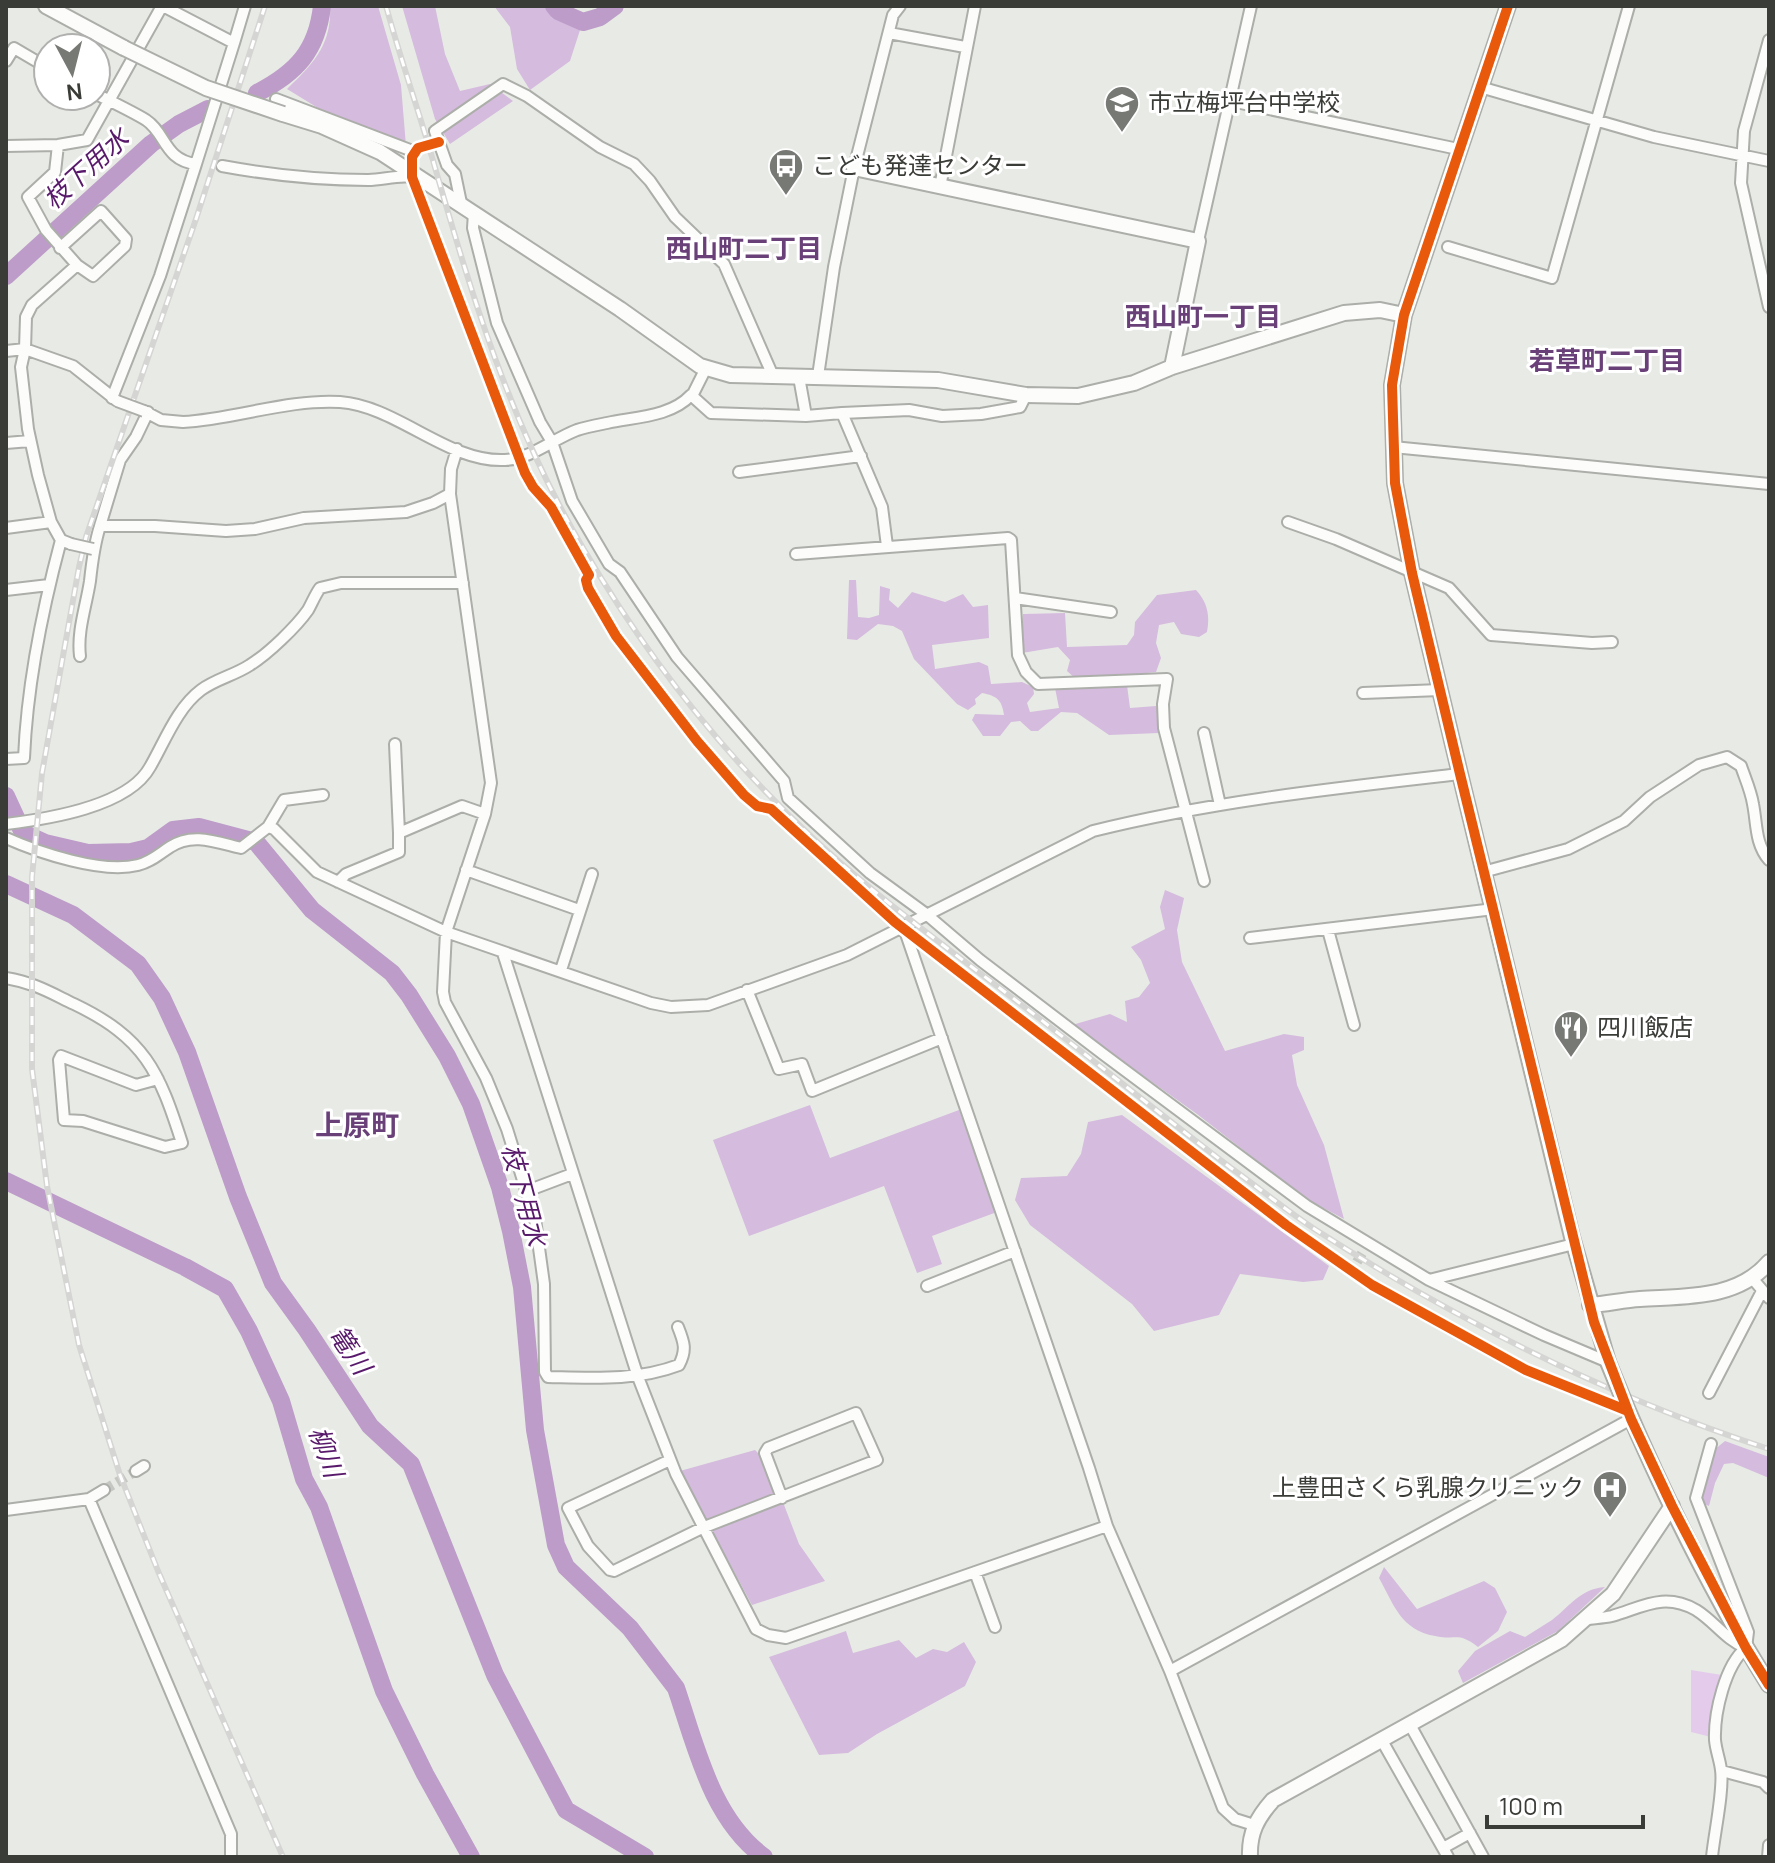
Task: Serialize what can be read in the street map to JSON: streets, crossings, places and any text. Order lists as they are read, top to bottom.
{
  "districts": [
    "西山町二丁目",
    "西山町一丁目",
    "若草町二丁目",
    "上原町"
  ],
  "water": ["枝下用水", "篭川", "柳川"],
  "places": {
    "school or university": ["市立梅坪台中学校"],
    "bus stop": ["こども発達センター"],
    "restaurant": ["四川飯店"],
    "hospital": ["上豊田さくら乳腺クリニック"]
  },
  "scale_bar": "100 m",
  "north": "bottom"
}
